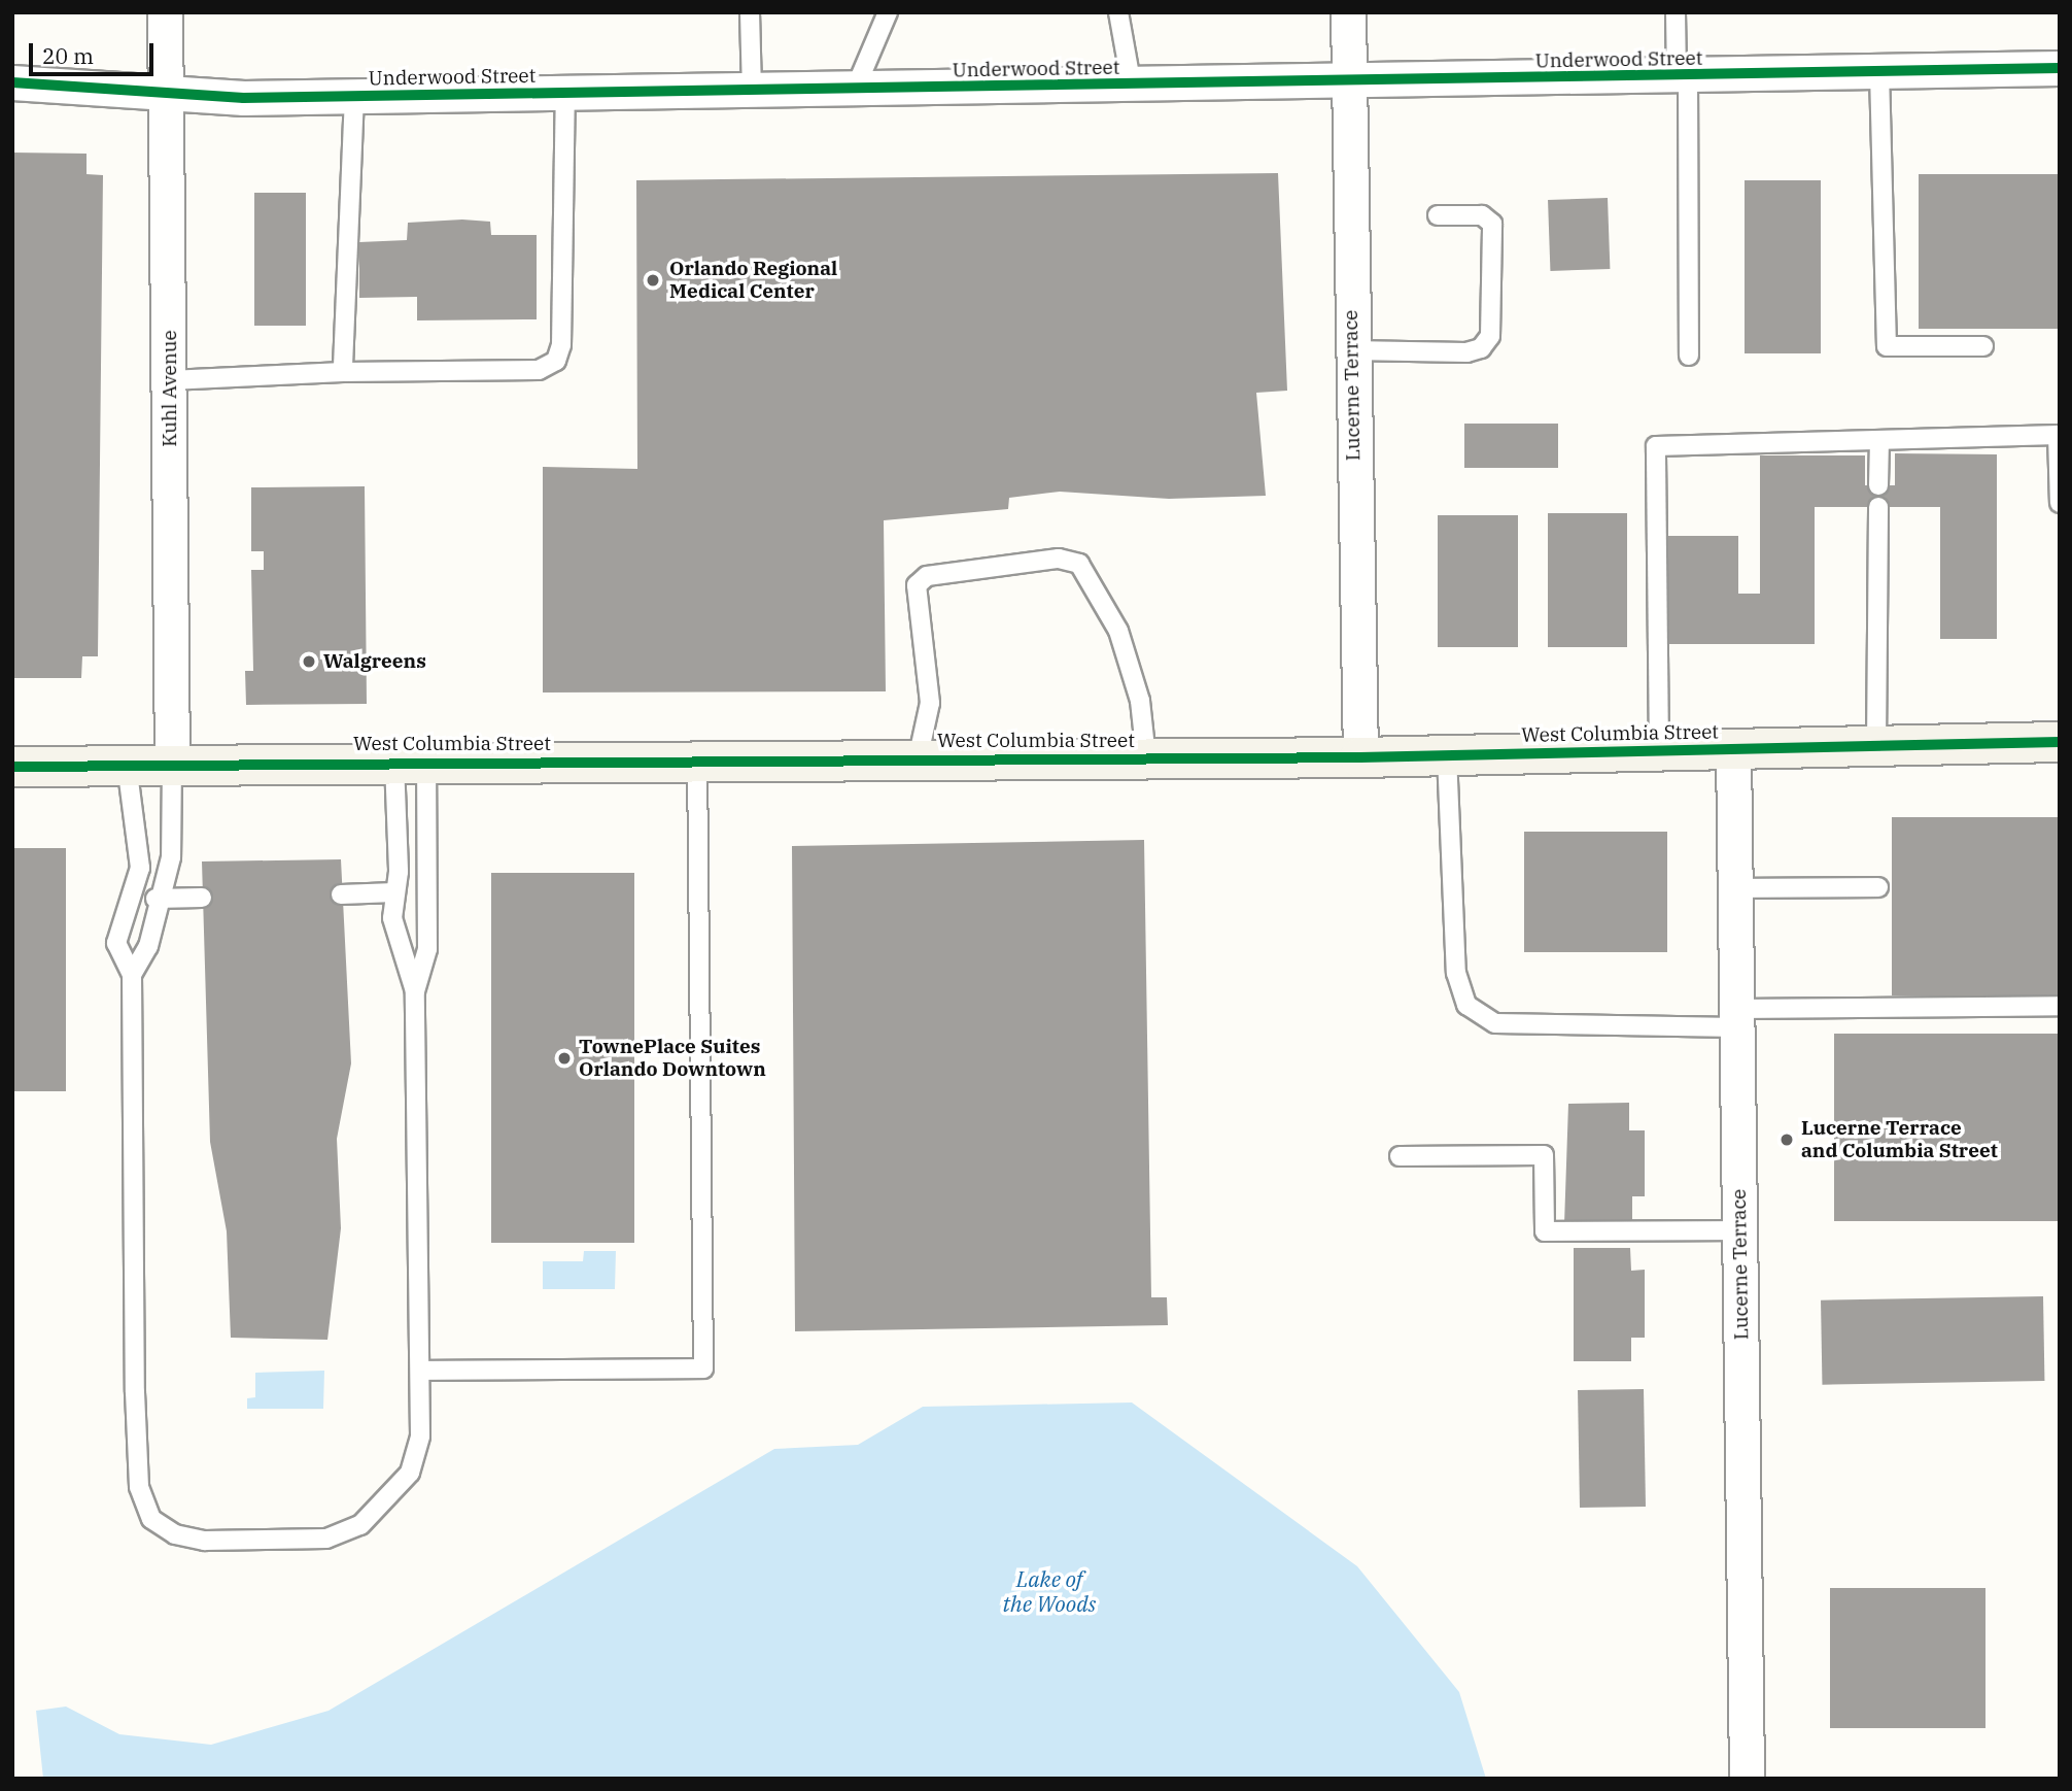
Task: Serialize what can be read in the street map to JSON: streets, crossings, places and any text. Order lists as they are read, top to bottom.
{
  "streets": {
    "street": [
      "Underwood Street",
      "Lucerne Terrace",
      "Kuhl Avenue",
      "West Columbia Street"
    ]
  },
  "crossings": [
    ["Underwood Street", "Lucerne Terrace"],
    ["Underwood Street", "Kuhl Avenue"],
    ["Lucerne Terrace", "West Columbia Street"],
    ["Kuhl Avenue", "West Columbia Street"]
  ],
  "water": ["Lake of the Woods"],
  "places": [
    "Orlando Regional Medical Center",
    "Walgreens",
    "TownePlace Suites Orlando Downtown",
    "Lucerne Terrace and Columbia Street"
  ],
  "scale_bar": "20 m"
}
